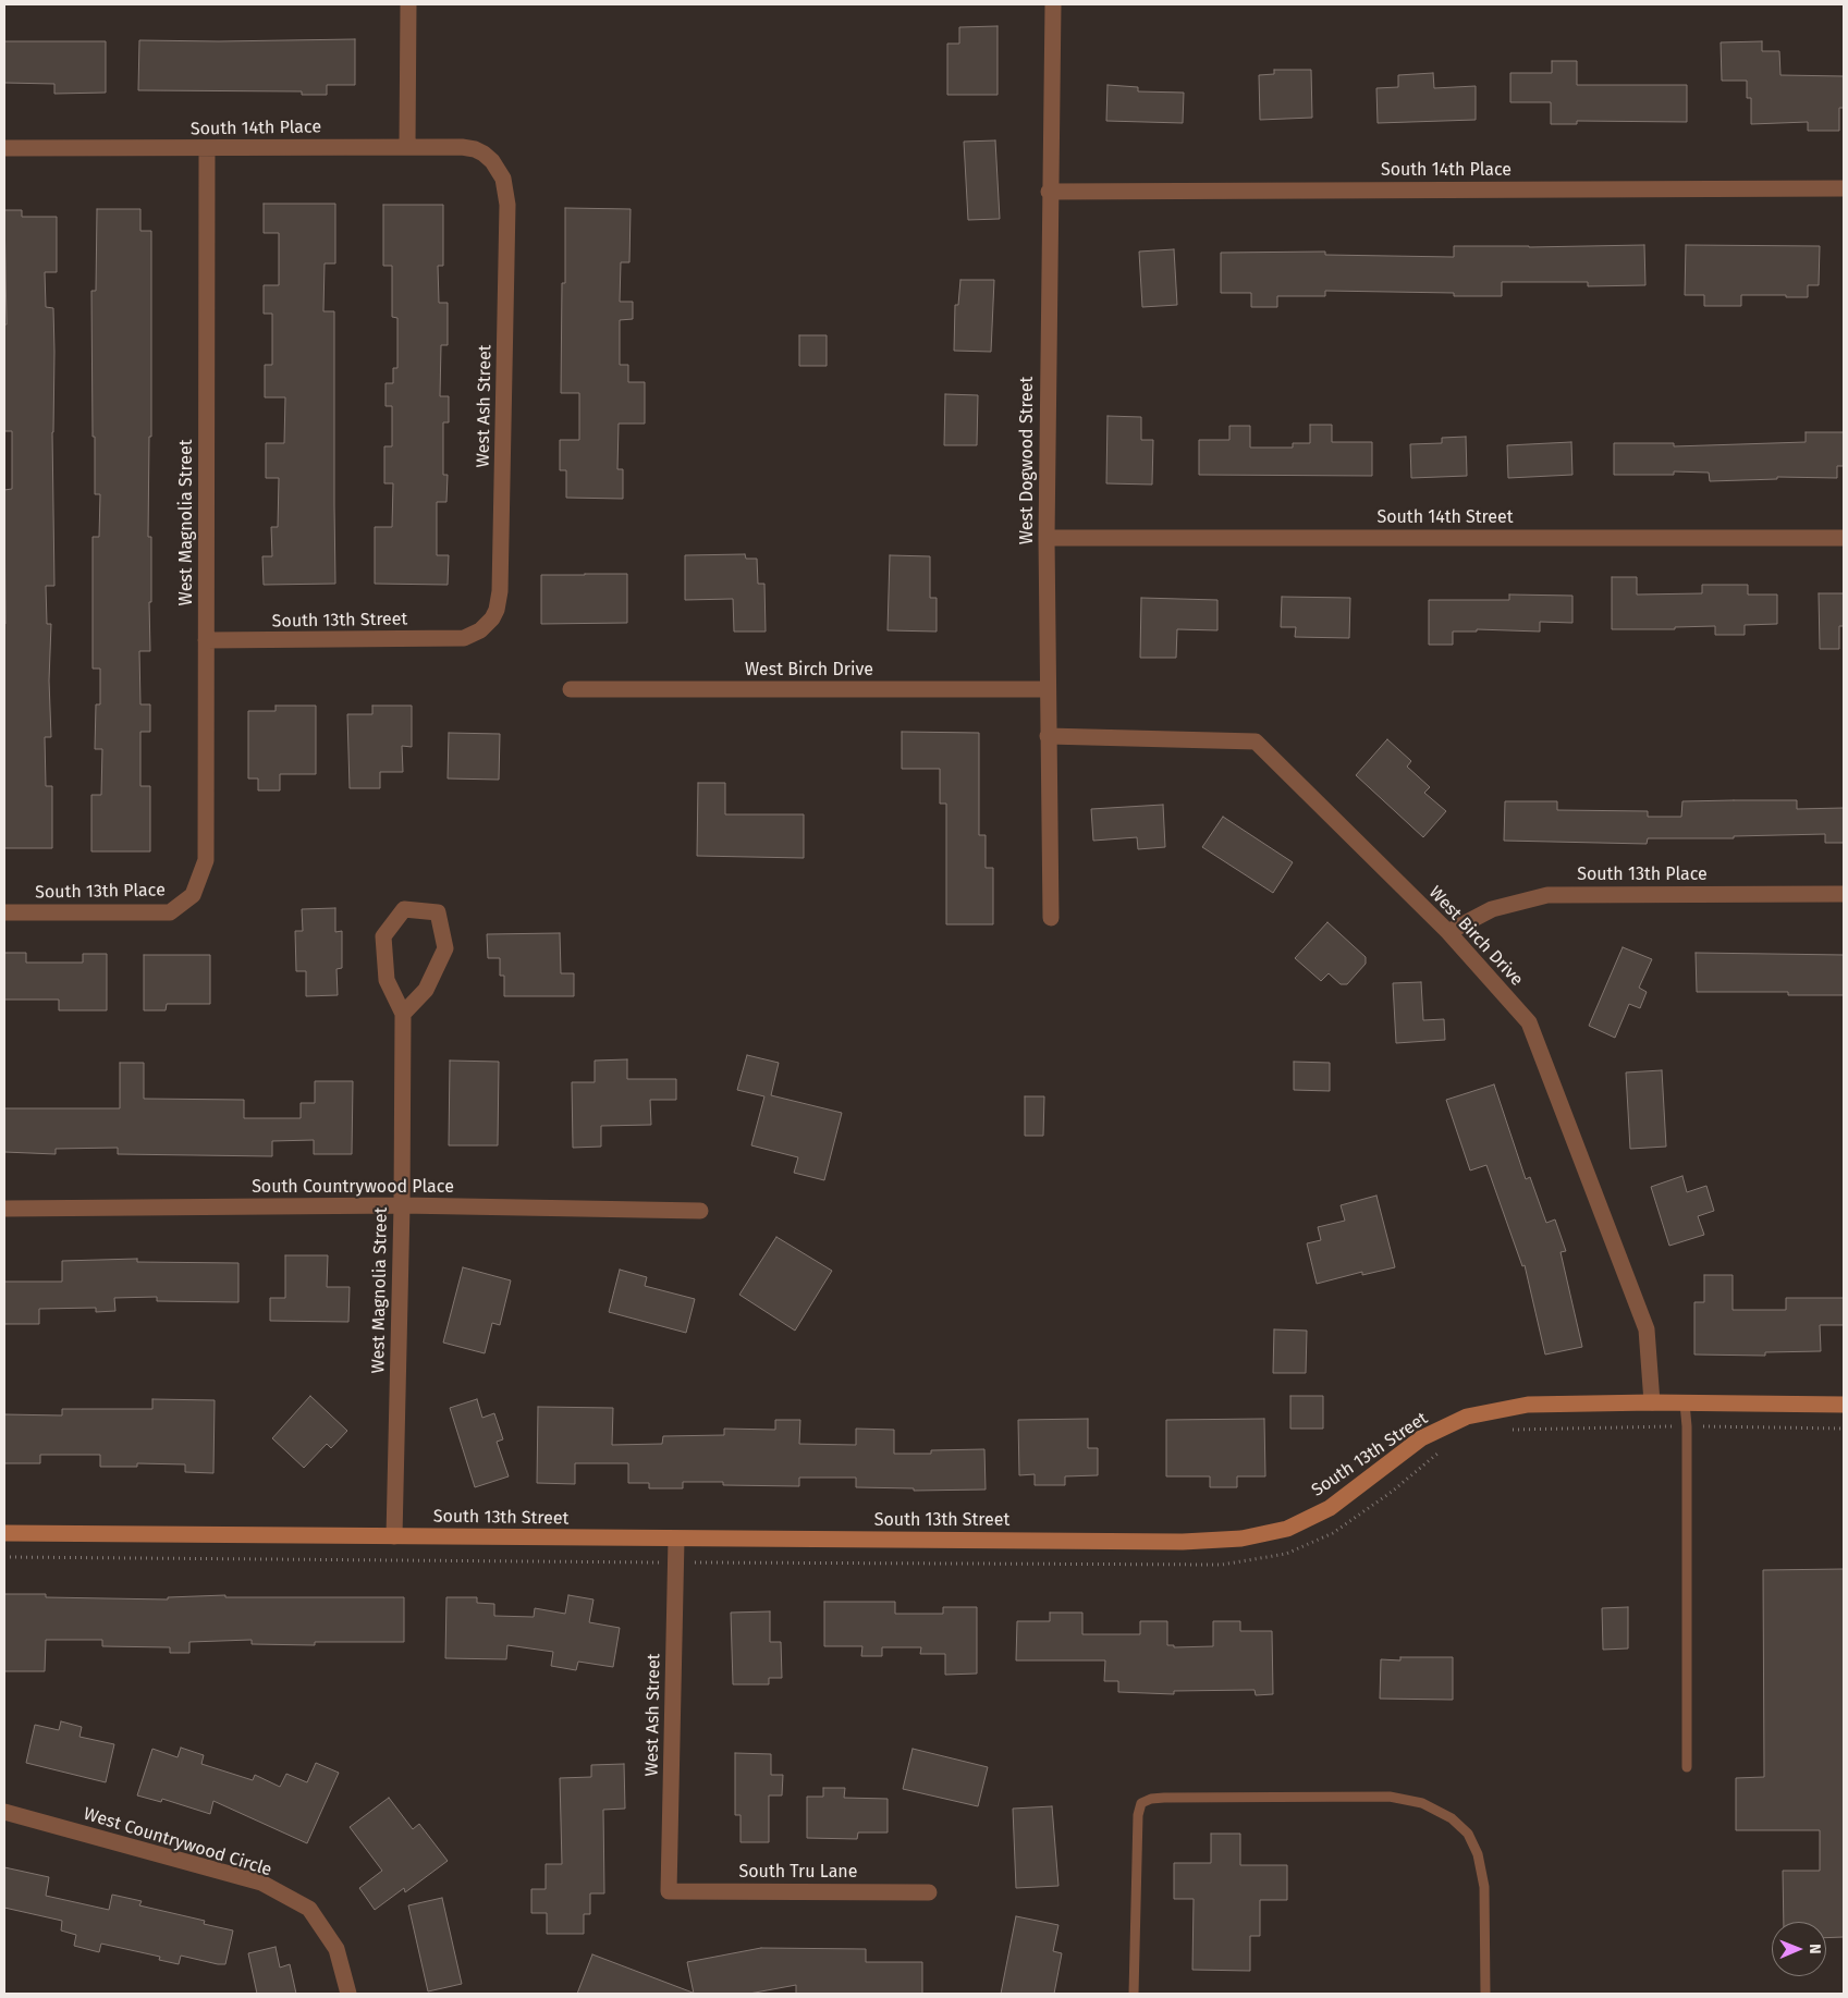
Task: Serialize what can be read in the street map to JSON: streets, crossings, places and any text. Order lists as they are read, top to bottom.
{
  "streets": {
    "street": [
      "South 14th Place",
      "West Ash Street",
      "West Dogwood Street",
      "South 14th Street",
      "West Magnolia Street",
      "South 13th Street",
      "West Birch Drive",
      "South 13th Place",
      "South Countrywood Place",
      "West Countrywood Circle",
      "South Tru Lane"
    ]
  },
  "crossings": [
    ["South 14th Place", "West Ash Street"],
    ["South 14th Place", "West Dogwood Street"],
    ["South 14th Place", "West Magnolia Street"],
    ["West Ash Street", "South 13th Street"],
    ["West Ash Street", "South Tru Lane"],
    ["West Dogwood Street", "South 14th Street"],
    ["West Dogwood Street", "West Birch Drive"],
    ["West Magnolia Street", "South 13th Street"],
    ["West Magnolia Street", "South 13th Place"],
    ["West Magnolia Street", "South Countrywood Place"],
    ["South 13th Street", "West Birch Drive"],
    ["West Birch Drive", "South 13th Place"]
  ],
  "north": "right"
}
